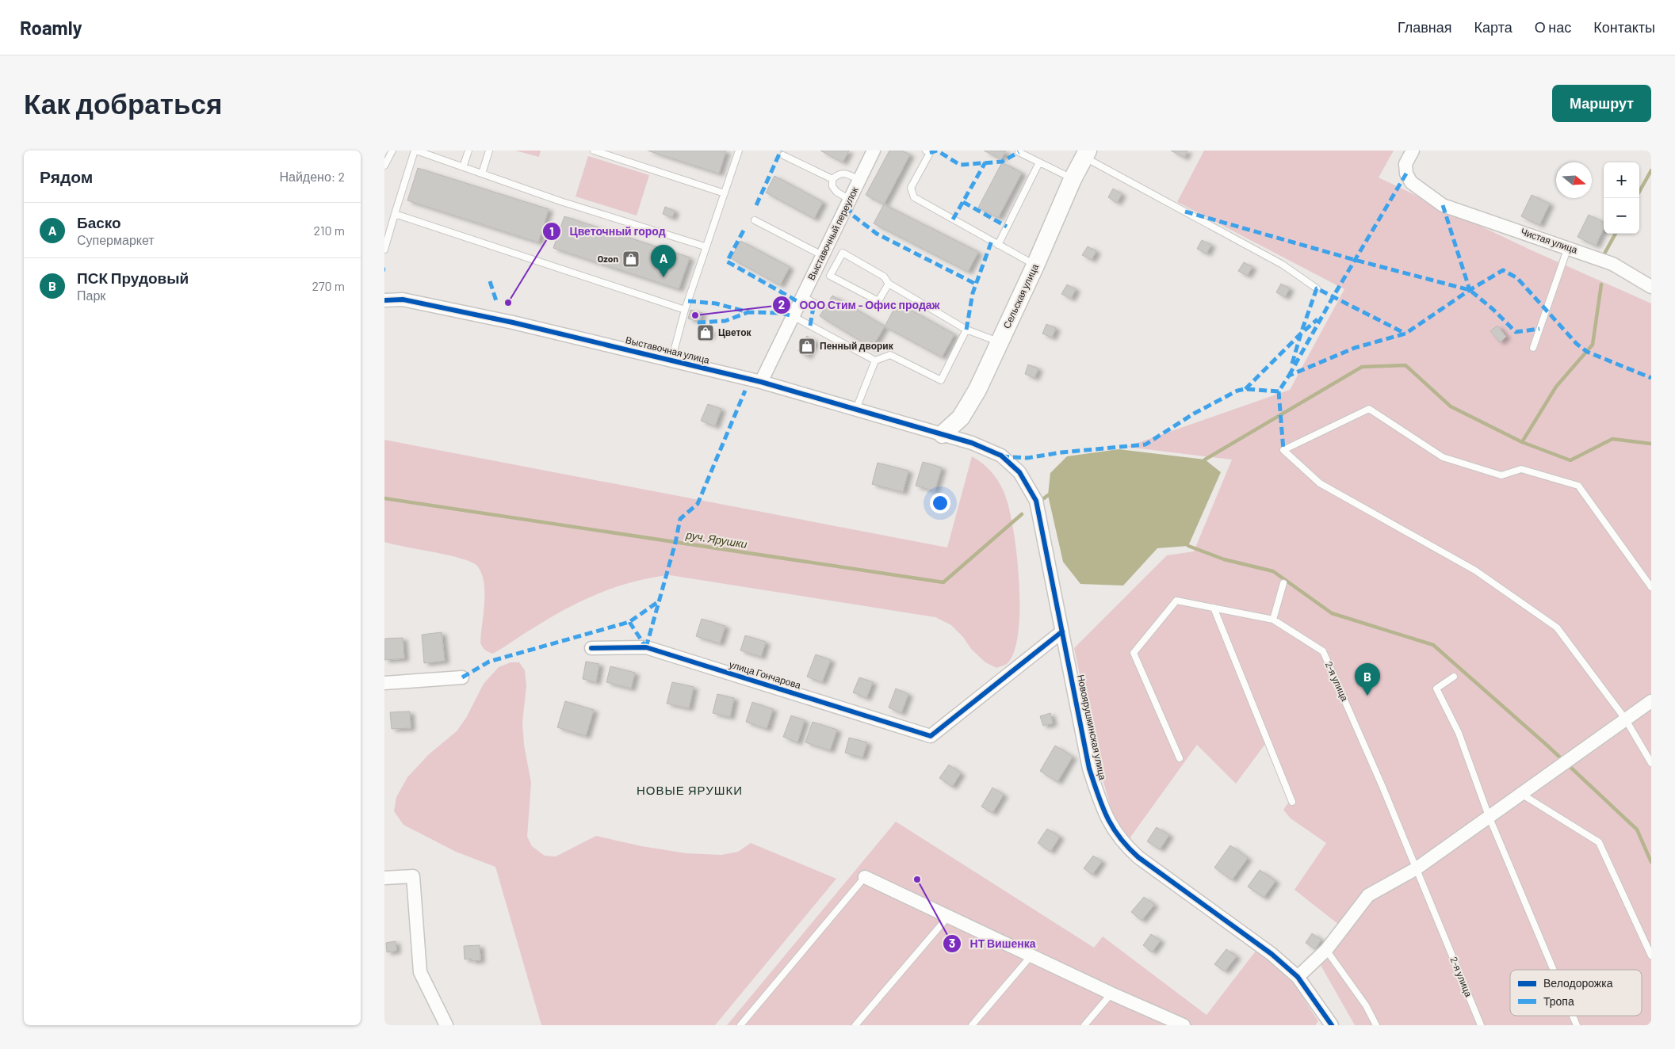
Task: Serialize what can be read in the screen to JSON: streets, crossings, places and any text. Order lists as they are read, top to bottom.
{
  "streets": {
    "street": [
      "Выставочный переулок",
      "Чистая улица",
      "Сельская улица",
      "Выставочная улица",
      "улица Гончарова",
      "Новоярушкинская улица"
    ],
    "lane": ["2-я улица"]
  },
  "crossings": [
    ["Выставочный переулок", "Выставочная улица"],
    ["Сельская улица", "Выставочная улица"],
    ["Сельская улица", "Новоярушкинская улица"],
    ["Выставочная улица", "Новоярушкинская улица"],
    ["улица Гончарова", "Новоярушкинская улица"]
  ],
  "districts": ["НОВЫЕ ЯРУШКИ"],
  "water": ["руч. Ярушки"],
  "places": {
    "shop": ["Ozon", "Цветок", "Пенный дворик"],
    "other": ["Цветочный город", "ООО Стим - Офис продаж", "НТ Вишенка"]
  },
  "legend": ["Велодорожка", "Тропа"],
  "north": "right",
  "page": {
    "header": "Roamly",
    "nav": [
      "Главная",
      "Карта",
      "О нас",
      "Контакты"
    ],
    "buttons": "Маршрут",
    "title": "Как добраться",
    "heading": ["Рядом", "Найдено: 2"],
    "map_buttons": ["+", "−"],
    "list": [
      {
        "mark": "A",
        "name": "Баско",
        "note": "Супермаркет",
        "value": "210 m"
      },
      {
        "mark": "B",
        "name": "ПСК Прудовый",
        "note": "Парк",
        "value": "270 m"
      }
    ],
    "pins": ["A", "B"]
  }
}
